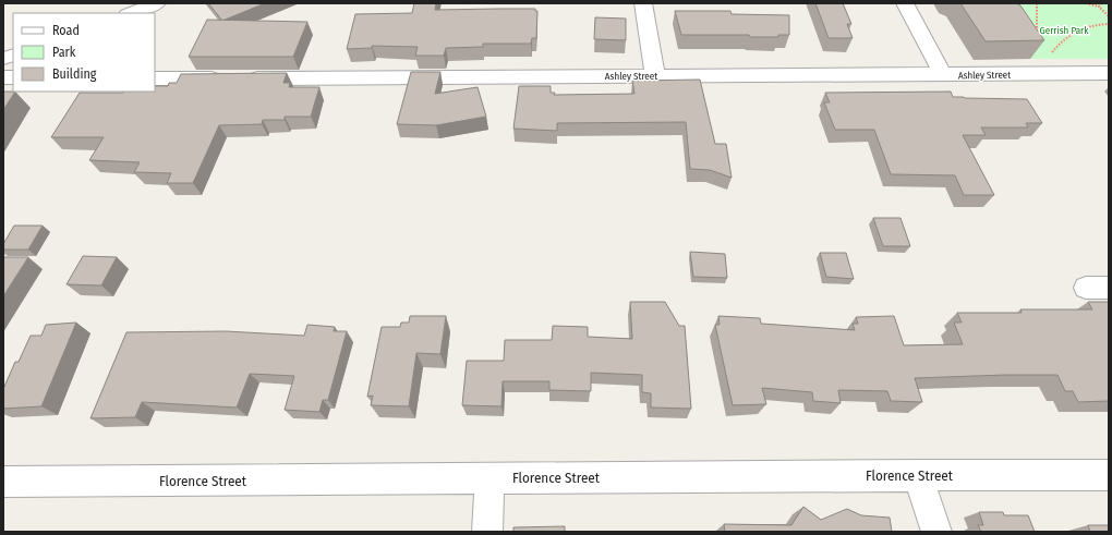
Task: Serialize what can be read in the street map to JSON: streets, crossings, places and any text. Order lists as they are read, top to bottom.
{
  "streets": {
    "street": ["Ashley Street", "Florence Street"]
  },
  "parks": ["Gerrish Park"],
  "legend": ["Road", "Park", "Building"]
}
